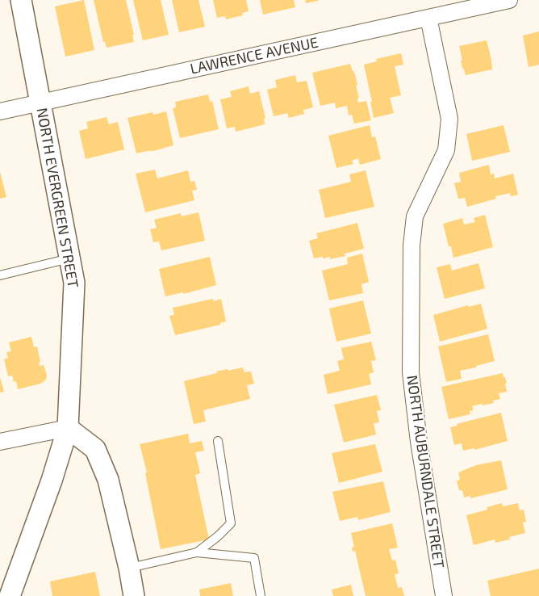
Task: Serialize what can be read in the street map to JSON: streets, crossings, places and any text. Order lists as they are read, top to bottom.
{
  "streets": {
    "street": ["LAWRENCE AVENUE", "NORTH EVERGREEN STREET", "NORTH AUBURNDALE STREET"]
  },
  "crossings": [
    ["LAWRENCE AVENUE", "NORTH EVERGREEN STREET"],
    ["LAWRENCE AVENUE", "NORTH AUBURNDALE STREET"]
  ]
}
